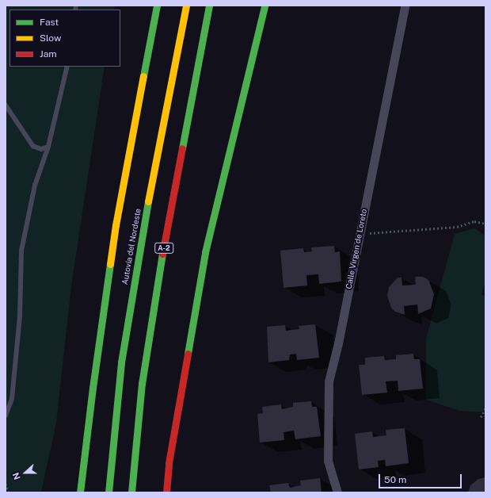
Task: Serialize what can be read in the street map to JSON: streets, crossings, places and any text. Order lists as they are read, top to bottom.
{
  "streets": {
    "highway": ["Autovía del Nordeste", "A-2"],
    "street": ["Calle Virgen de Loreto"]
  },
  "legend": ["Fast", "Slow", "Jam"],
  "scale_bar": "50 m",
  "north": "left"
}
